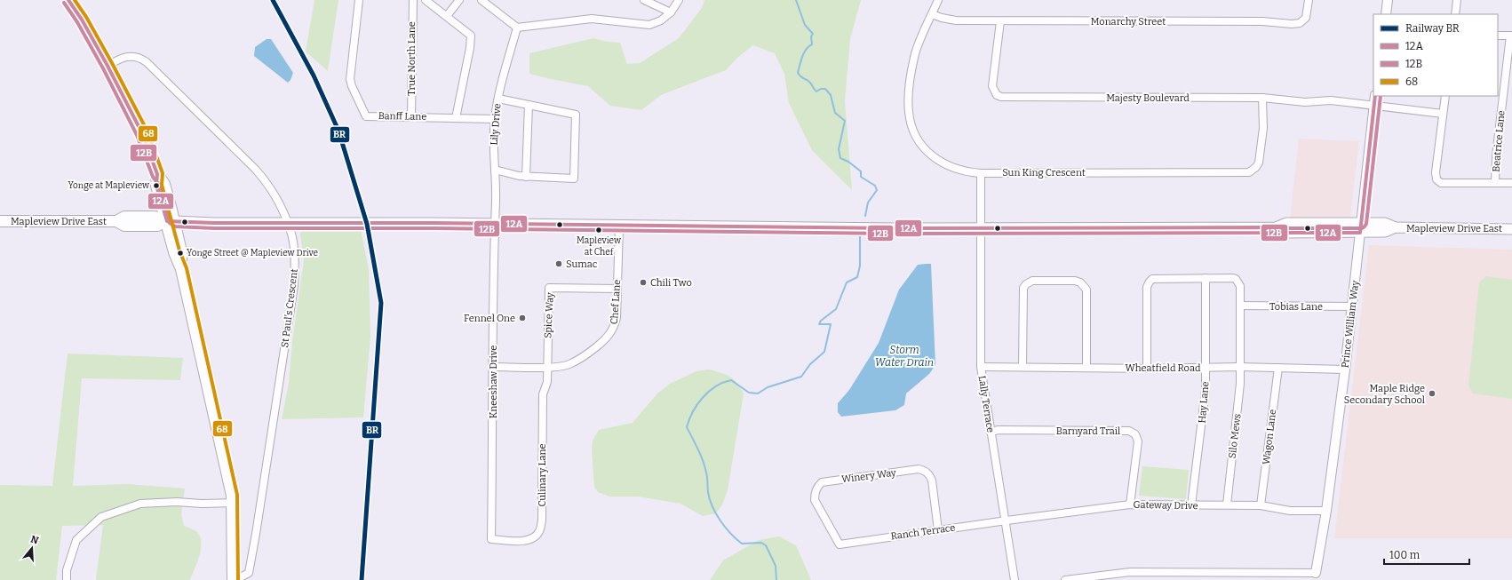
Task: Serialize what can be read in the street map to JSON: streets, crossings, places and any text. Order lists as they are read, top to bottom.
{
  "streets": {
    "main road": ["Mapleview Drive East"],
    "street": [
      "Monarchy Street",
      "True North Lane",
      "Majesty Boulevard",
      "Banff Lane",
      "Lily Drive",
      "Beatrice Lane",
      "Sun King Crescent",
      "Chef Lane",
      "Tobias Lane",
      "St Paul's Crescent",
      "Spice Way",
      "Prince William Way",
      "Wheatfield Road",
      "Kneeshaw Drive",
      "Hay Lane",
      "Lally Terrace",
      "Barnyard Trail",
      "Silo Mews",
      "Wagon Lane",
      "Culinary Lane",
      "Winery Way",
      "Gateway Drive",
      "Ranch Terrace"
    ]
  },
  "crossings": [
    ["Monarchy Street", "Majesty Boulevard"],
    ["Monarchy Street", "Sun King Crescent"],
    ["True North Lane", "Banff Lane"],
    ["Majesty Boulevard", "Sun King Crescent"],
    ["Majesty Boulevard", "Prince William Way"],
    ["Banff Lane", "Lily Drive"],
    ["Lily Drive", "Mapleview Drive East"],
    ["Lily Drive", "Kneeshaw Drive"],
    ["Sun King Crescent", "Lally Terrace"],
    ["Mapleview Drive East", "Chef Lane"],
    ["Mapleview Drive East", "St Paul's Crescent"],
    ["Mapleview Drive East", "Prince William Way"],
    ["Mapleview Drive East", "Kneeshaw Drive"],
    ["Mapleview Drive East", "Lally Terrace"],
    ["Chef Lane", "Spice Way"],
    ["Chef Lane", "Kneeshaw Drive"],
    ["Chef Lane", "Culinary Lane"],
    ["Tobias Lane", "Prince William Way"],
    ["Tobias Lane", "Silo Mews"],
    ["Spice Way", "Culinary Lane"],
    ["Prince William Way", "Wheatfield Road"],
    ["Prince William Way", "Gateway Drive"],
    ["Wheatfield Road", "Hay Lane"],
    ["Wheatfield Road", "Lally Terrace"],
    ["Wheatfield Road", "Silo Mews"],
    ["Wheatfield Road", "Wagon Lane"],
    ["Kneeshaw Drive", "Culinary Lane"],
    ["Hay Lane", "Silo Mews"],
    ["Hay Lane", "Gateway Drive"],
    ["Lally Terrace", "Barnyard Trail"],
    ["Lally Terrace", "Gateway Drive"],
    ["Lally Terrace", "Ranch Terrace"],
    ["Barnyard Trail", "Gateway Drive"],
    ["Silo Mews", "Gateway Drive"],
    ["Wagon Lane", "Gateway Drive"],
    ["Winery Way", "Ranch Terrace"],
    ["Gateway Drive", "Ranch Terrace"]
  ],
  "water": ["Storm Water Drain"],
  "places": [
    "Yonge at Mapleview",
    "Mapleview at Chef",
    "Yonge Street @ Mapleview Drive",
    "Sumac",
    "Chili Two",
    "Fennel One",
    "Maple Ridge Secondary School"
  ],
  "lines": [
    "rail line BR",
    "transit line 12A",
    "transit line 68",
    "transit line 12B"
  ],
  "legend": [
    "Railway BR",
    "12A",
    "12B",
    "68"
  ],
  "scale_bar": "100 m",
  "north": "top"
}
